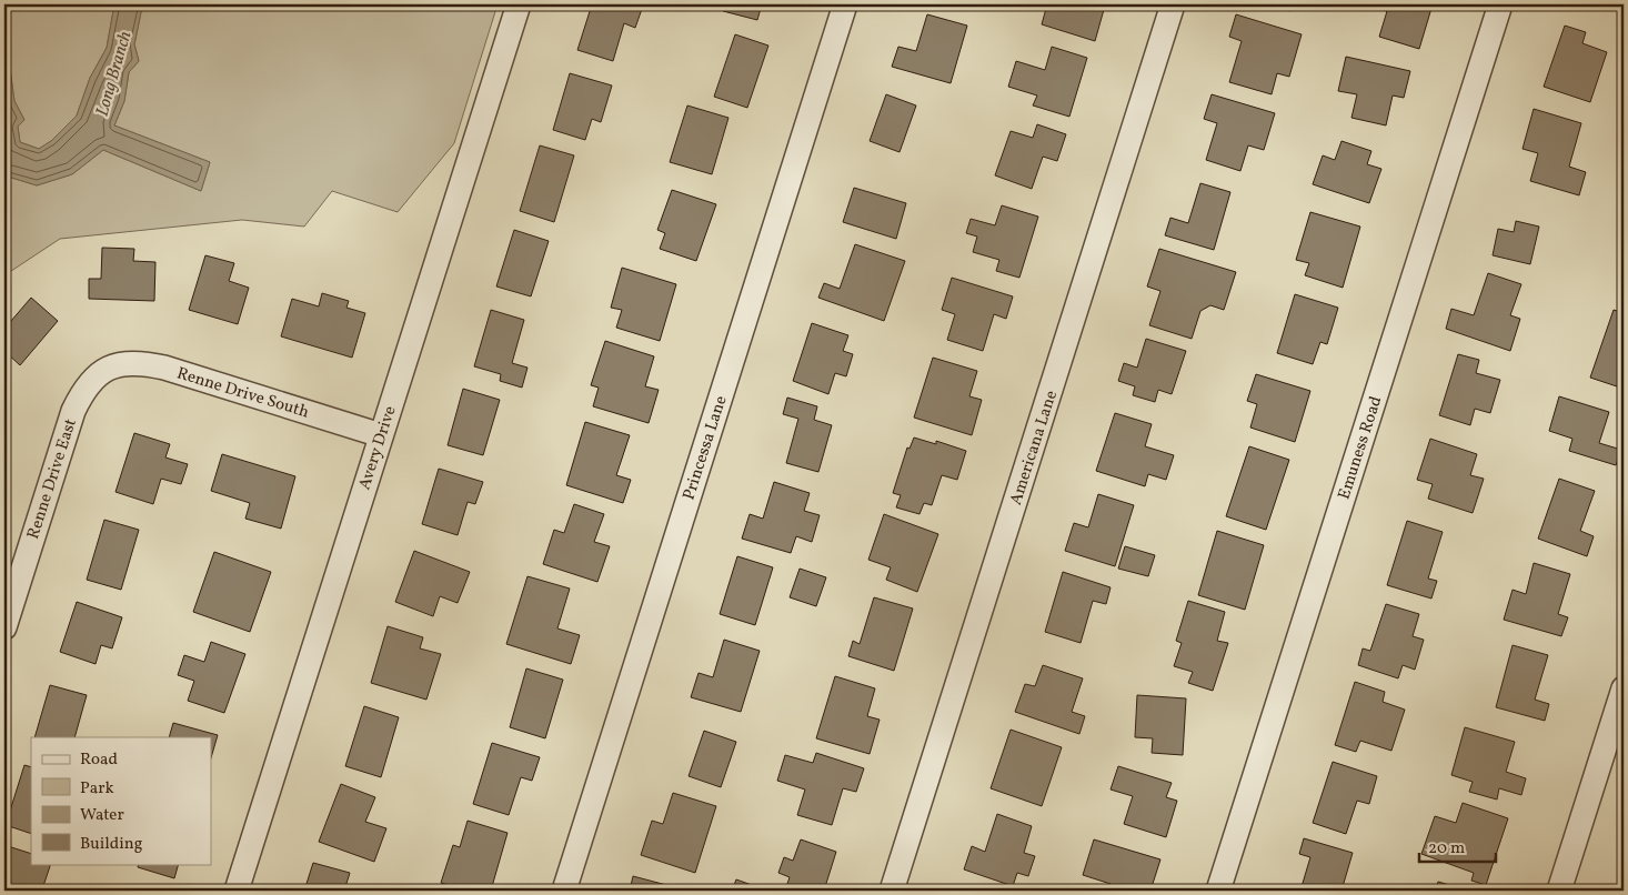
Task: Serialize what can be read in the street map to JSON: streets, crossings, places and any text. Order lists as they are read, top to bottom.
{
  "streets": {
    "street": [
      "Renne Drive South",
      "Avery Drive",
      "Princessa Lane",
      "Americana Lane",
      "Emuness Road",
      "Renne Drive East"
    ]
  },
  "crossings": [
    ["Renne Drive South", "Avery Drive"],
    ["Renne Drive South", "Renne Drive East"]
  ],
  "water": ["Long Branch"],
  "legend": [
    "Road",
    "Park",
    "Water",
    "Building"
  ],
  "scale_bar": "20 m"
}
